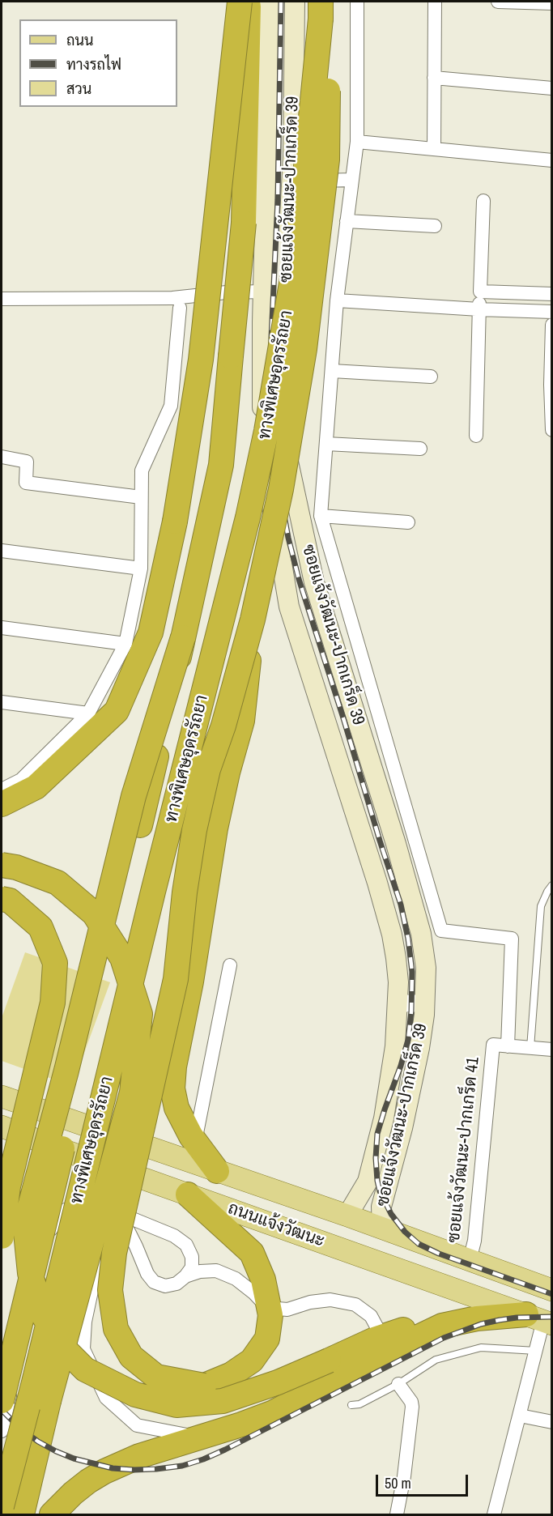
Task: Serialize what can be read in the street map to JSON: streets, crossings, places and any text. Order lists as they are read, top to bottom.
{
  "streets": {
    "highway": ["ทางพิเศษอุดรรัถยา"],
    "main road": ["ซอยแจ้งวัฒนะ-ปากเกร็ด 39", "ถนนแจ้งวัฒนะ"],
    "street": ["ซอยแจ้งวัฒนะ-ปากเกร็ด 41"]
  },
  "crossings": [
    ["ซอยแจ้งวัฒนะ-ปากเกร็ด 39", "ถนนแจ้งวัฒนะ"],
    ["ซอยแจ้งวัฒนะ-ปากเกร็ด 41", "ถนนแจ้งวัฒนะ"]
  ],
  "legend": ["ถนน", "ทางรถไฟ", "สวน"],
  "scale_bar": "50 m"
}
